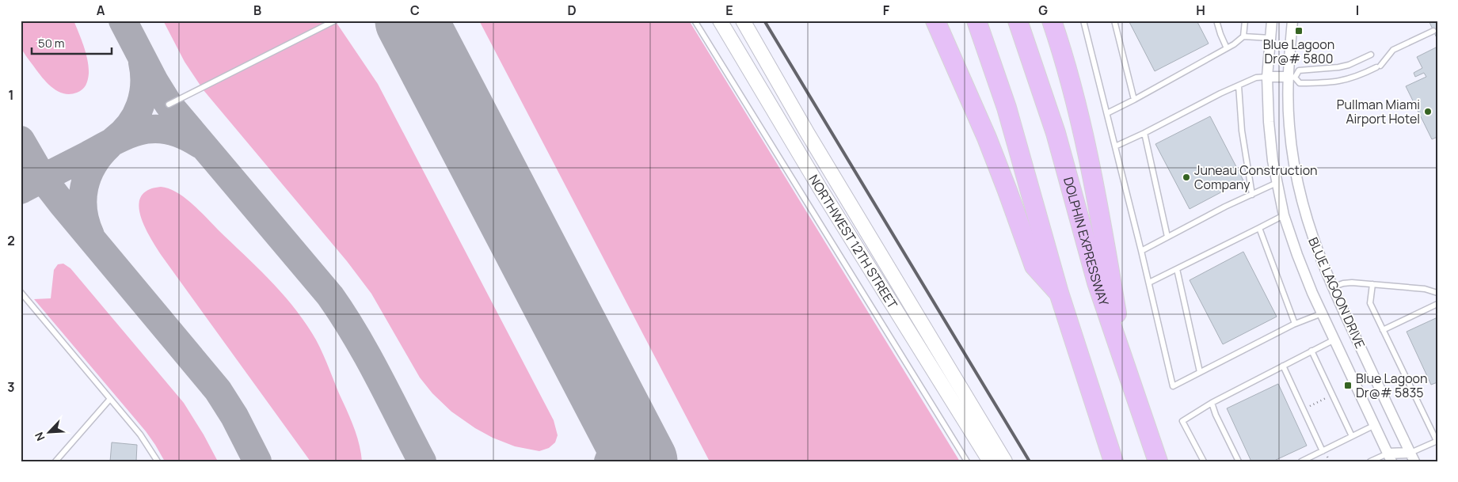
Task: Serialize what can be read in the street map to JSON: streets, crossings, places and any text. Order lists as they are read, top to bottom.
{
  "streets": {
    "highway": ["DOLPHIN EXPRESSWAY"],
    "main road": ["NORTHWEST 12TH STREET"],
    "street": ["BLUE LAGOON DRIVE"]
  },
  "places": {
    "transit": ["Blue Lagoon Dr@# 5800", "Blue Lagoon Dr@# 5835"],
    "other": ["Pullman Miami Airport Hotel", "Juneau Construction Company"]
  },
  "scale_bar": "50 m",
  "north": "bottom left",
  "grid": {
    "columns": [
      "A",
      "B",
      "C",
      "D",
      "E",
      "F",
      "G",
      "H",
      "I"
    ],
    "rows": ["1", "2", "3"]
  }
}
